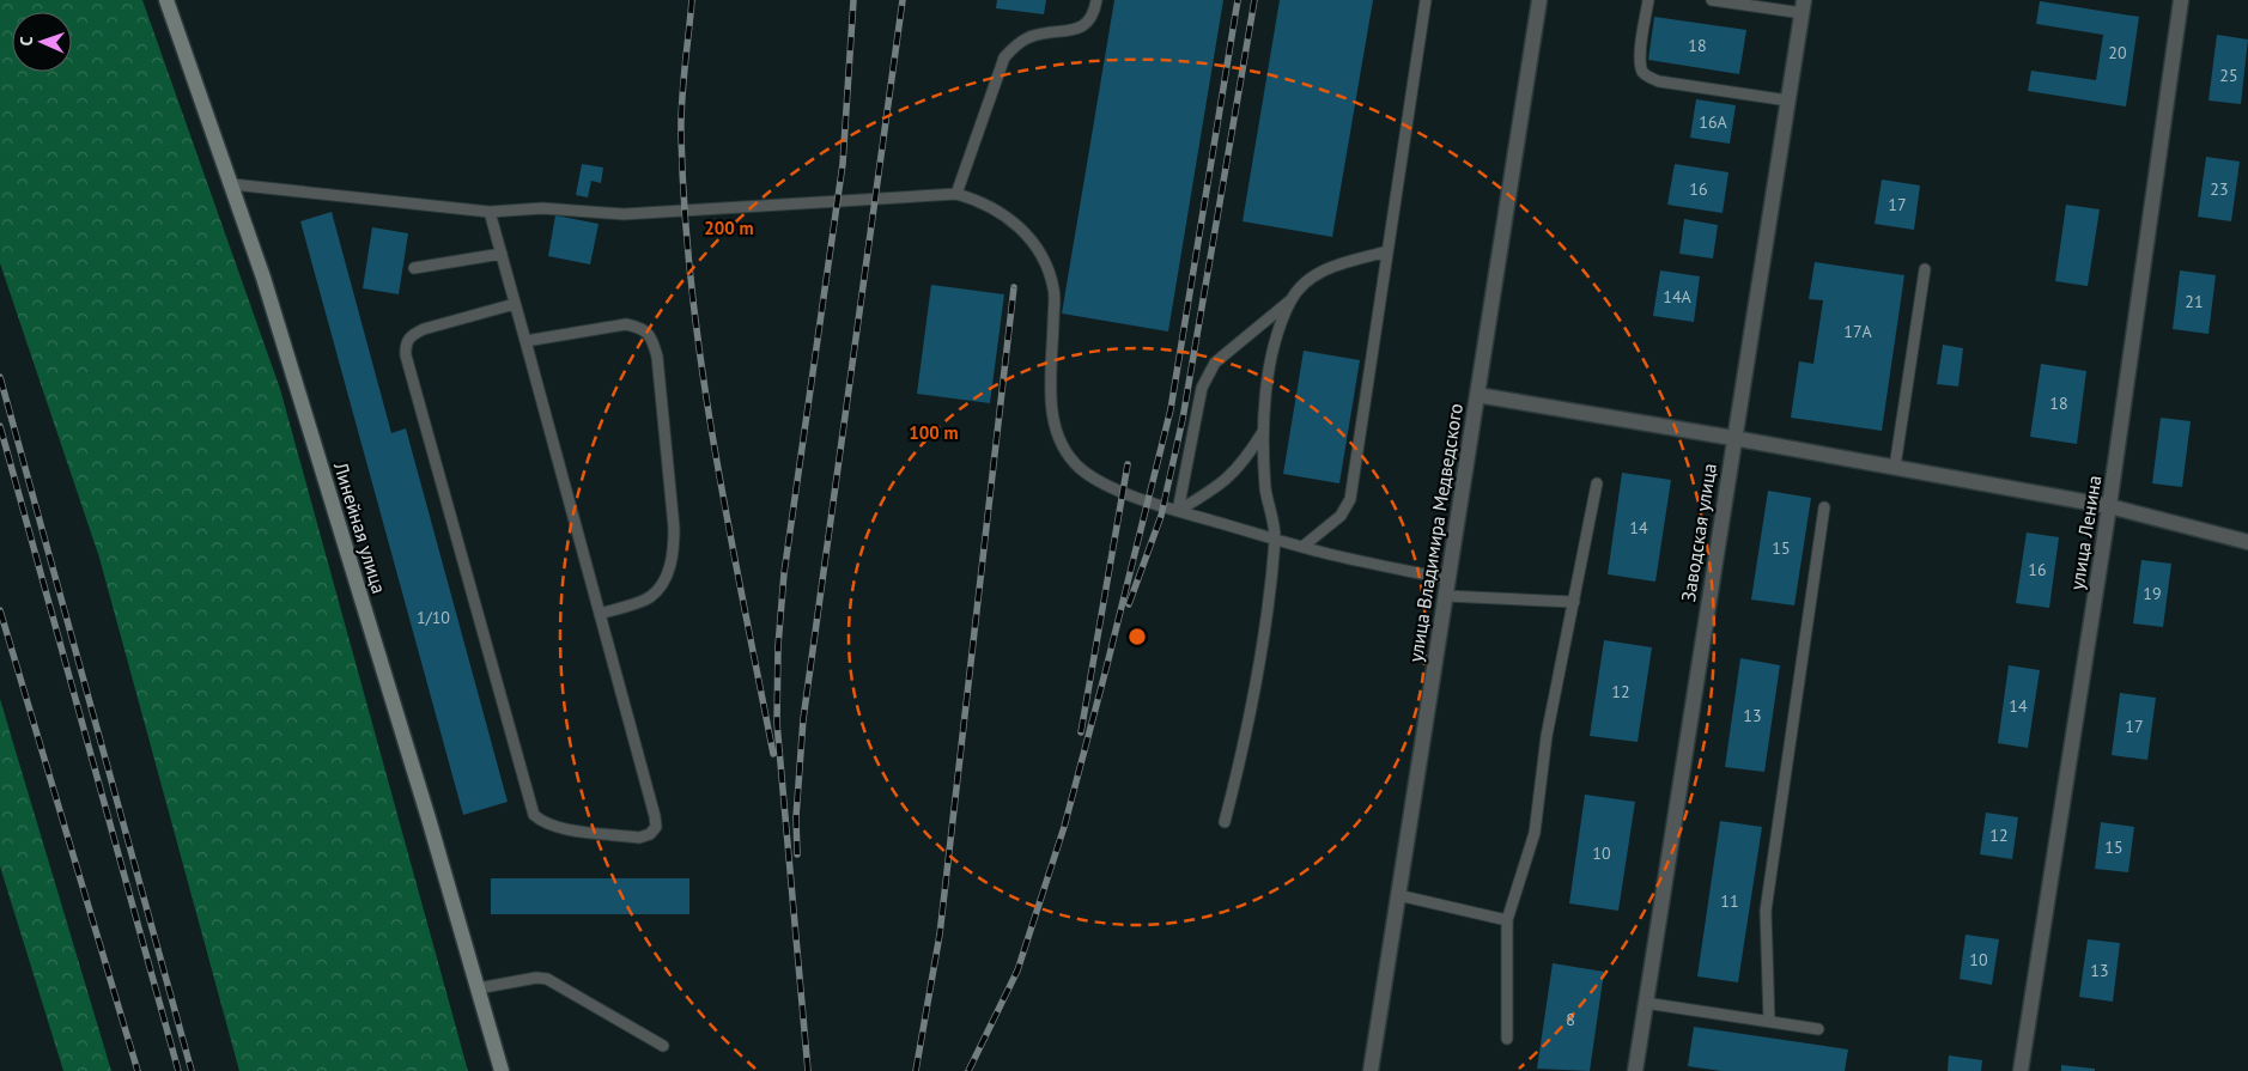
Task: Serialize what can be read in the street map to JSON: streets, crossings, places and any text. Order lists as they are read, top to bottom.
{
  "streets": {
    "street": [
      "Линейная улица",
      "улица Владимира Медведского",
      "Заводская улица",
      "улица Ленина"
    ]
  },
  "house_numbers": [
    "18",
    "20",
    "25",
    "16А",
    "16",
    "23",
    "17",
    "14А",
    "21",
    "17А",
    "18",
    "14",
    "15",
    "16",
    "19",
    "1/10",
    "12",
    "14",
    "13",
    "17",
    "12",
    "15",
    "10",
    "11",
    "10",
    "13",
    "8"
  ],
  "north": "left",
  "rings": ["200 m", "100 m"]
}
